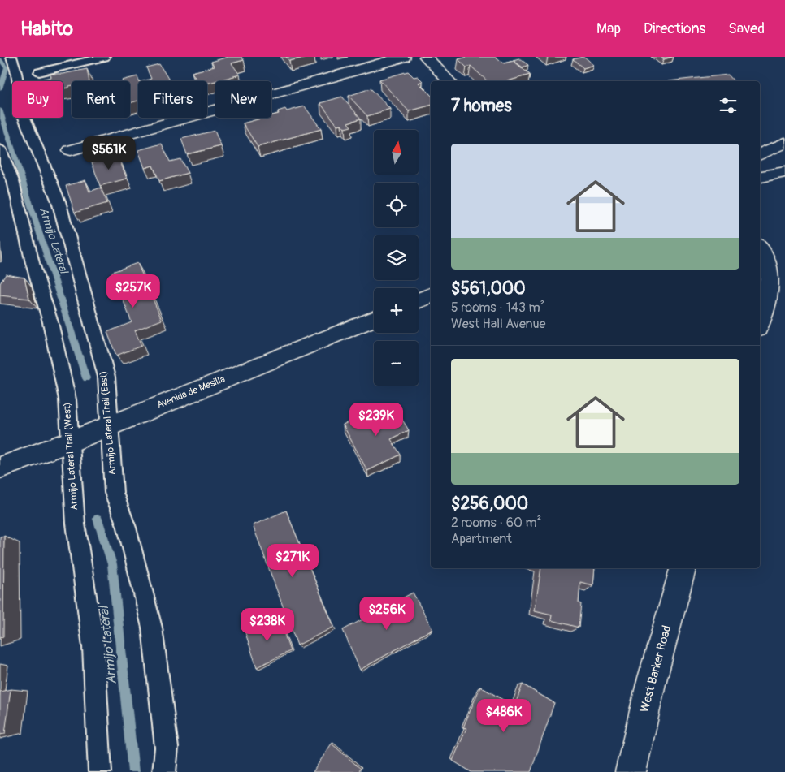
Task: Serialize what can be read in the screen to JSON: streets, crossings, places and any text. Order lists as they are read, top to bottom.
{
  "streets": {
    "street": ["Avenida de Mesilla", "West Barker Road"],
    "lane": ["Armijo Lateral Trail (East)", "Armijo Lateral Trail (West)"]
  },
  "crossings": [
    ["Avenida de Mesilla", "Armijo Lateral Trail (East)"],
    ["Avenida de Mesilla", "Armijo Lateral Trail (West)"]
  ],
  "water": ["Armijo Lateral"],
  "north": "top",
  "page": {
    "header": "Habito",
    "nav": ["Map", "Directions", "Saved"],
    "chip": [
      "Buy",
      "Rent",
      "Filters",
      "New"
    ],
    "heading": "7 homes",
    "map_buttons": ["+", "−"],
    "list": [
      {
        "name": "$561,000",
        "note": "5 rooms · 143 m² · West Hall Avenue"
      },
      {
        "name": "$256,000",
        "note": "2 rooms · 60 m² · Apartment"
      }
    ],
    "price": [
      "$561K",
      "$257K",
      "$239K",
      "$271K",
      "$256K",
      "$238K",
      "$486K"
    ]
  }
}
